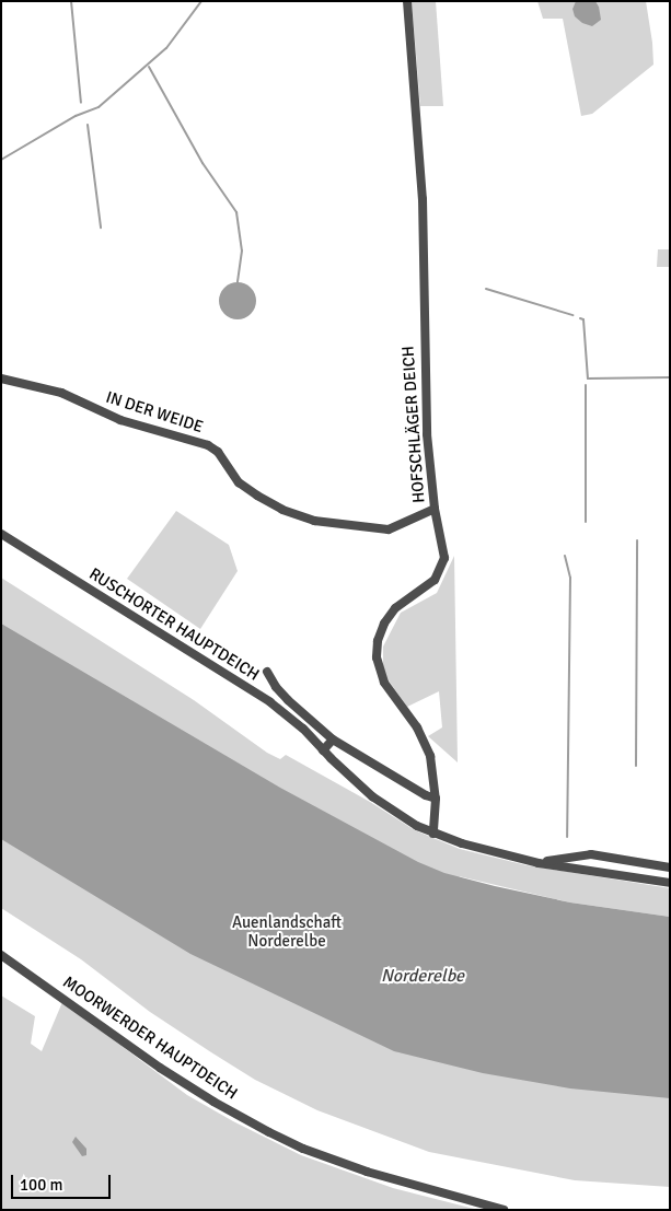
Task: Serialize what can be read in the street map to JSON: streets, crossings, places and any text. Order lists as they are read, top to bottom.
{
  "streets": {
    "street": [
      "IN DER WEIDE",
      "HOFSCHLÄGER DEICH",
      "RUSCHORTER HAUPTDEICH",
      "MOORWERDER HAUPTDEICH"
    ]
  },
  "crossings": [
    ["IN DER WEIDE", "HOFSCHLÄGER DEICH"],
    ["HOFSCHLÄGER DEICH", "RUSCHORTER HAUPTDEICH"]
  ],
  "water": ["Norderelbe"],
  "parks": ["Auenlandschaft Norderelbe"],
  "scale_bar": "100 m"
}
